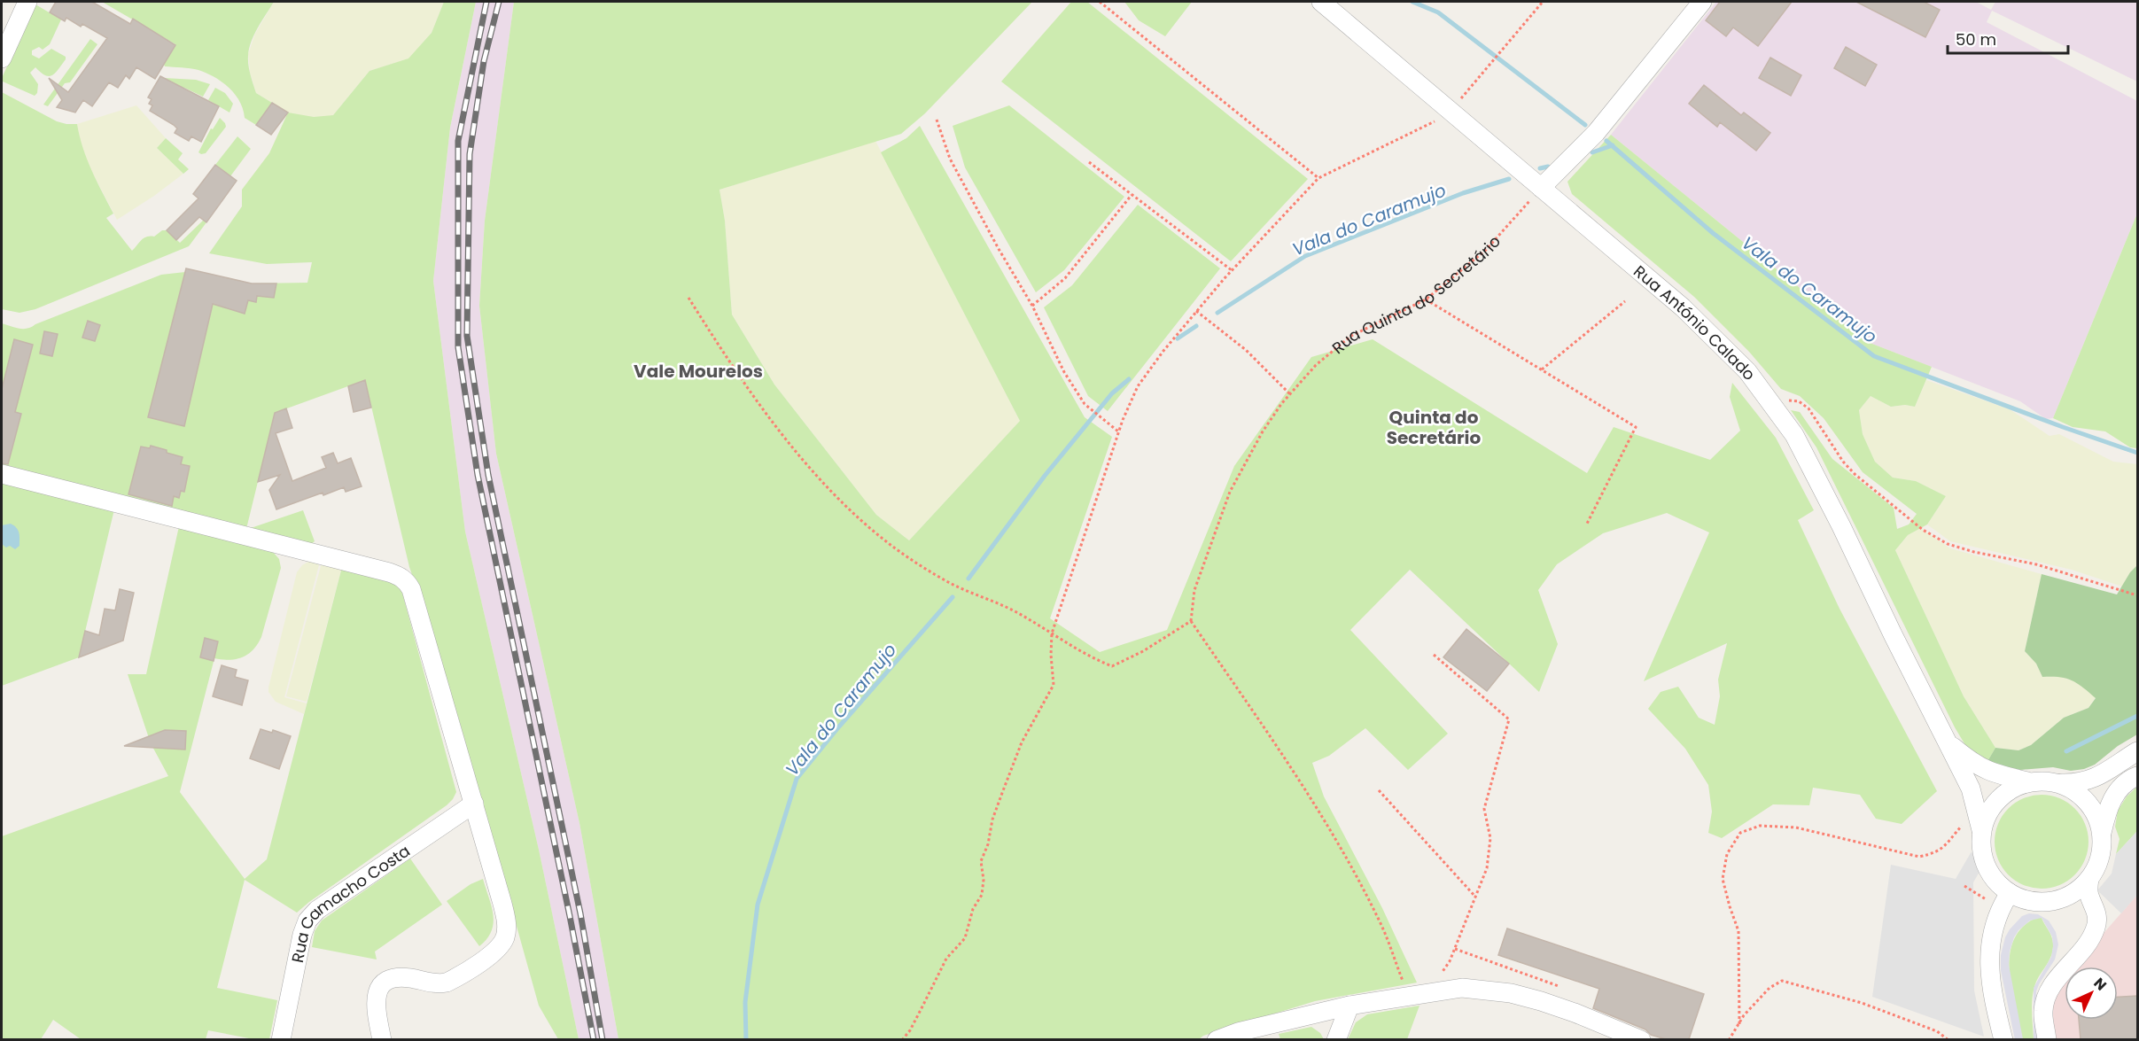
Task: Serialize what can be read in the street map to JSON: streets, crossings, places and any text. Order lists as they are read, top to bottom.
{
  "streets": {
    "street": ["Rua António Calado", "Rua Camacho Costa"],
    "path": ["Rua Quinta do Secretário"]
  },
  "crossings": [
    ["Rua Quinta do Secretário", "Rua António Calado"]
  ],
  "districts": ["Vale Mourelos", "Quinta do Secretário"],
  "water": ["Vala do Caramujo"],
  "scale_bar": "50 m",
  "north": "top right"
}
